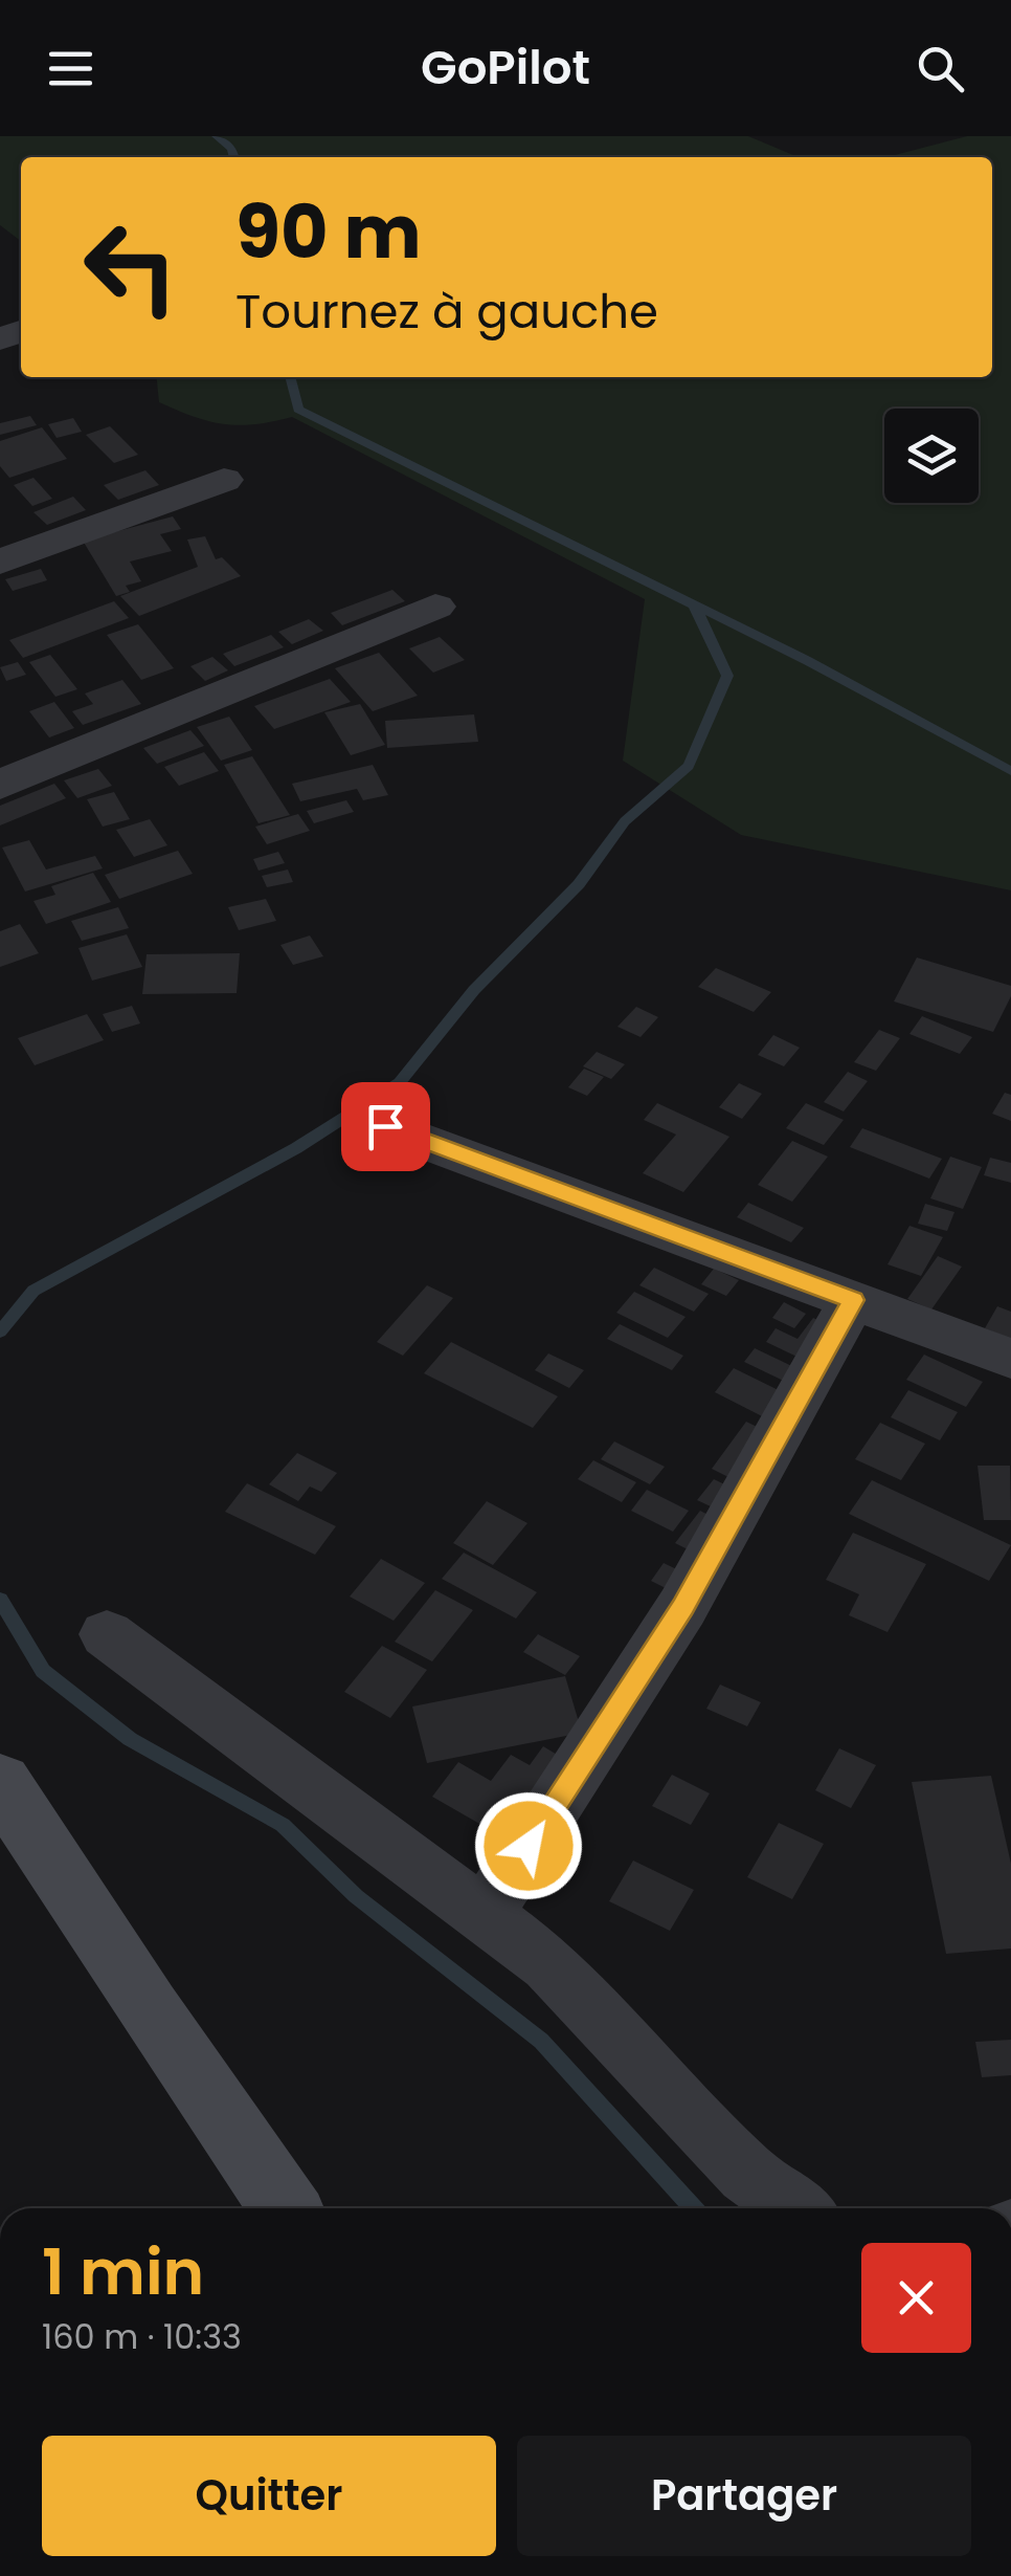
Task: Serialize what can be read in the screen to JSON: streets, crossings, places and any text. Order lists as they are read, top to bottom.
{
  "page": {
    "header": "GoPilot",
    "turn": ["90 m", "Tournez à gauche"],
    "heading": ["1 min", "160 m · 10:33"],
    "buttons": ["Quitter", "Partager"]
  }
}
